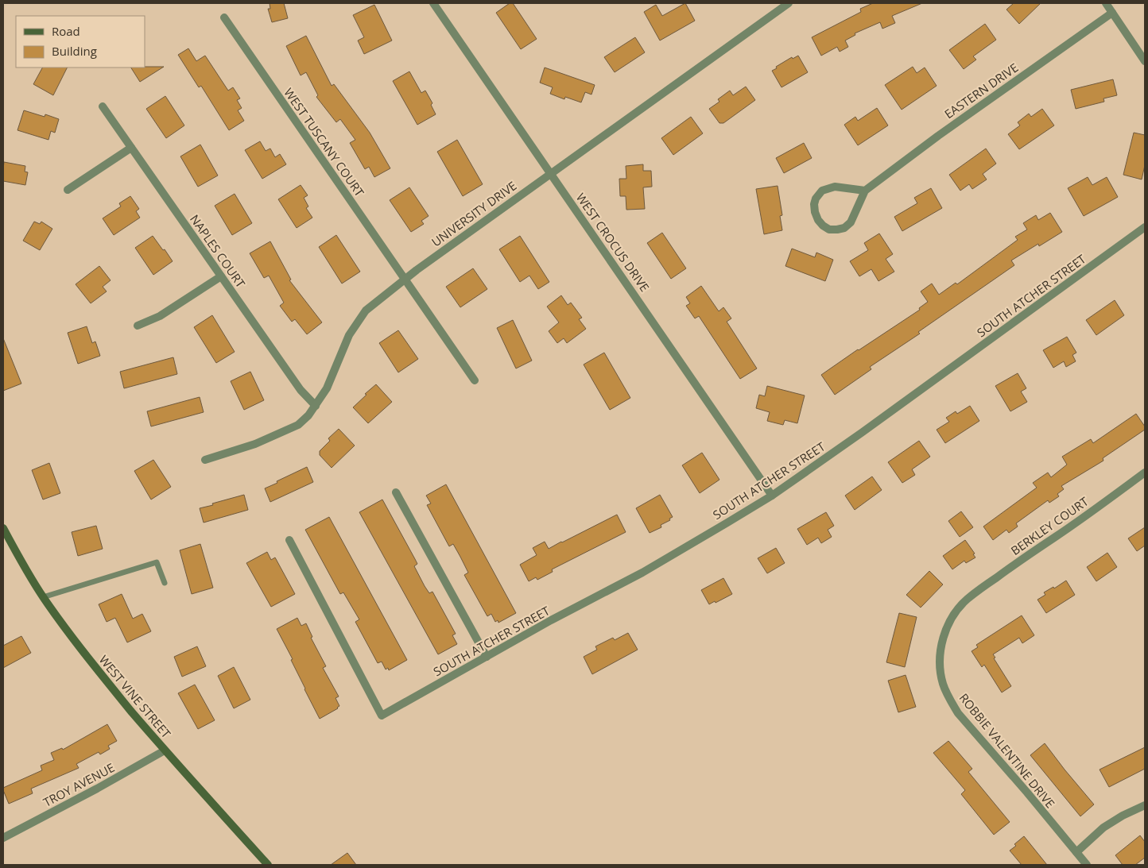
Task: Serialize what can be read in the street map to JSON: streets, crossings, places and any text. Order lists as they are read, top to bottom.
{
  "streets": {
    "main road": ["WEST VINE STREET"],
    "street": [
      "EASTERN DRIVE",
      "WEST TUSCANY COURT",
      "UNIVERSITY DRIVE",
      "WEST CROCUS DRIVE",
      "NAPLES COURT",
      "SOUTH ATCHER STREET",
      "BERKLEY COURT",
      "ROBBIE VALENTINE DRIVE",
      "TROY AVENUE"
    ]
  },
  "crossings": [
    ["WEST TUSCANY COURT", "UNIVERSITY DRIVE"],
    ["UNIVERSITY DRIVE", "WEST CROCUS DRIVE"],
    ["UNIVERSITY DRIVE", "NAPLES COURT"],
    ["WEST CROCUS DRIVE", "SOUTH ATCHER STREET"],
    ["BERKLEY COURT", "ROBBIE VALENTINE DRIVE"],
    ["WEST VINE STREET", "TROY AVENUE"]
  ],
  "legend": ["Road", "Building"]
}
